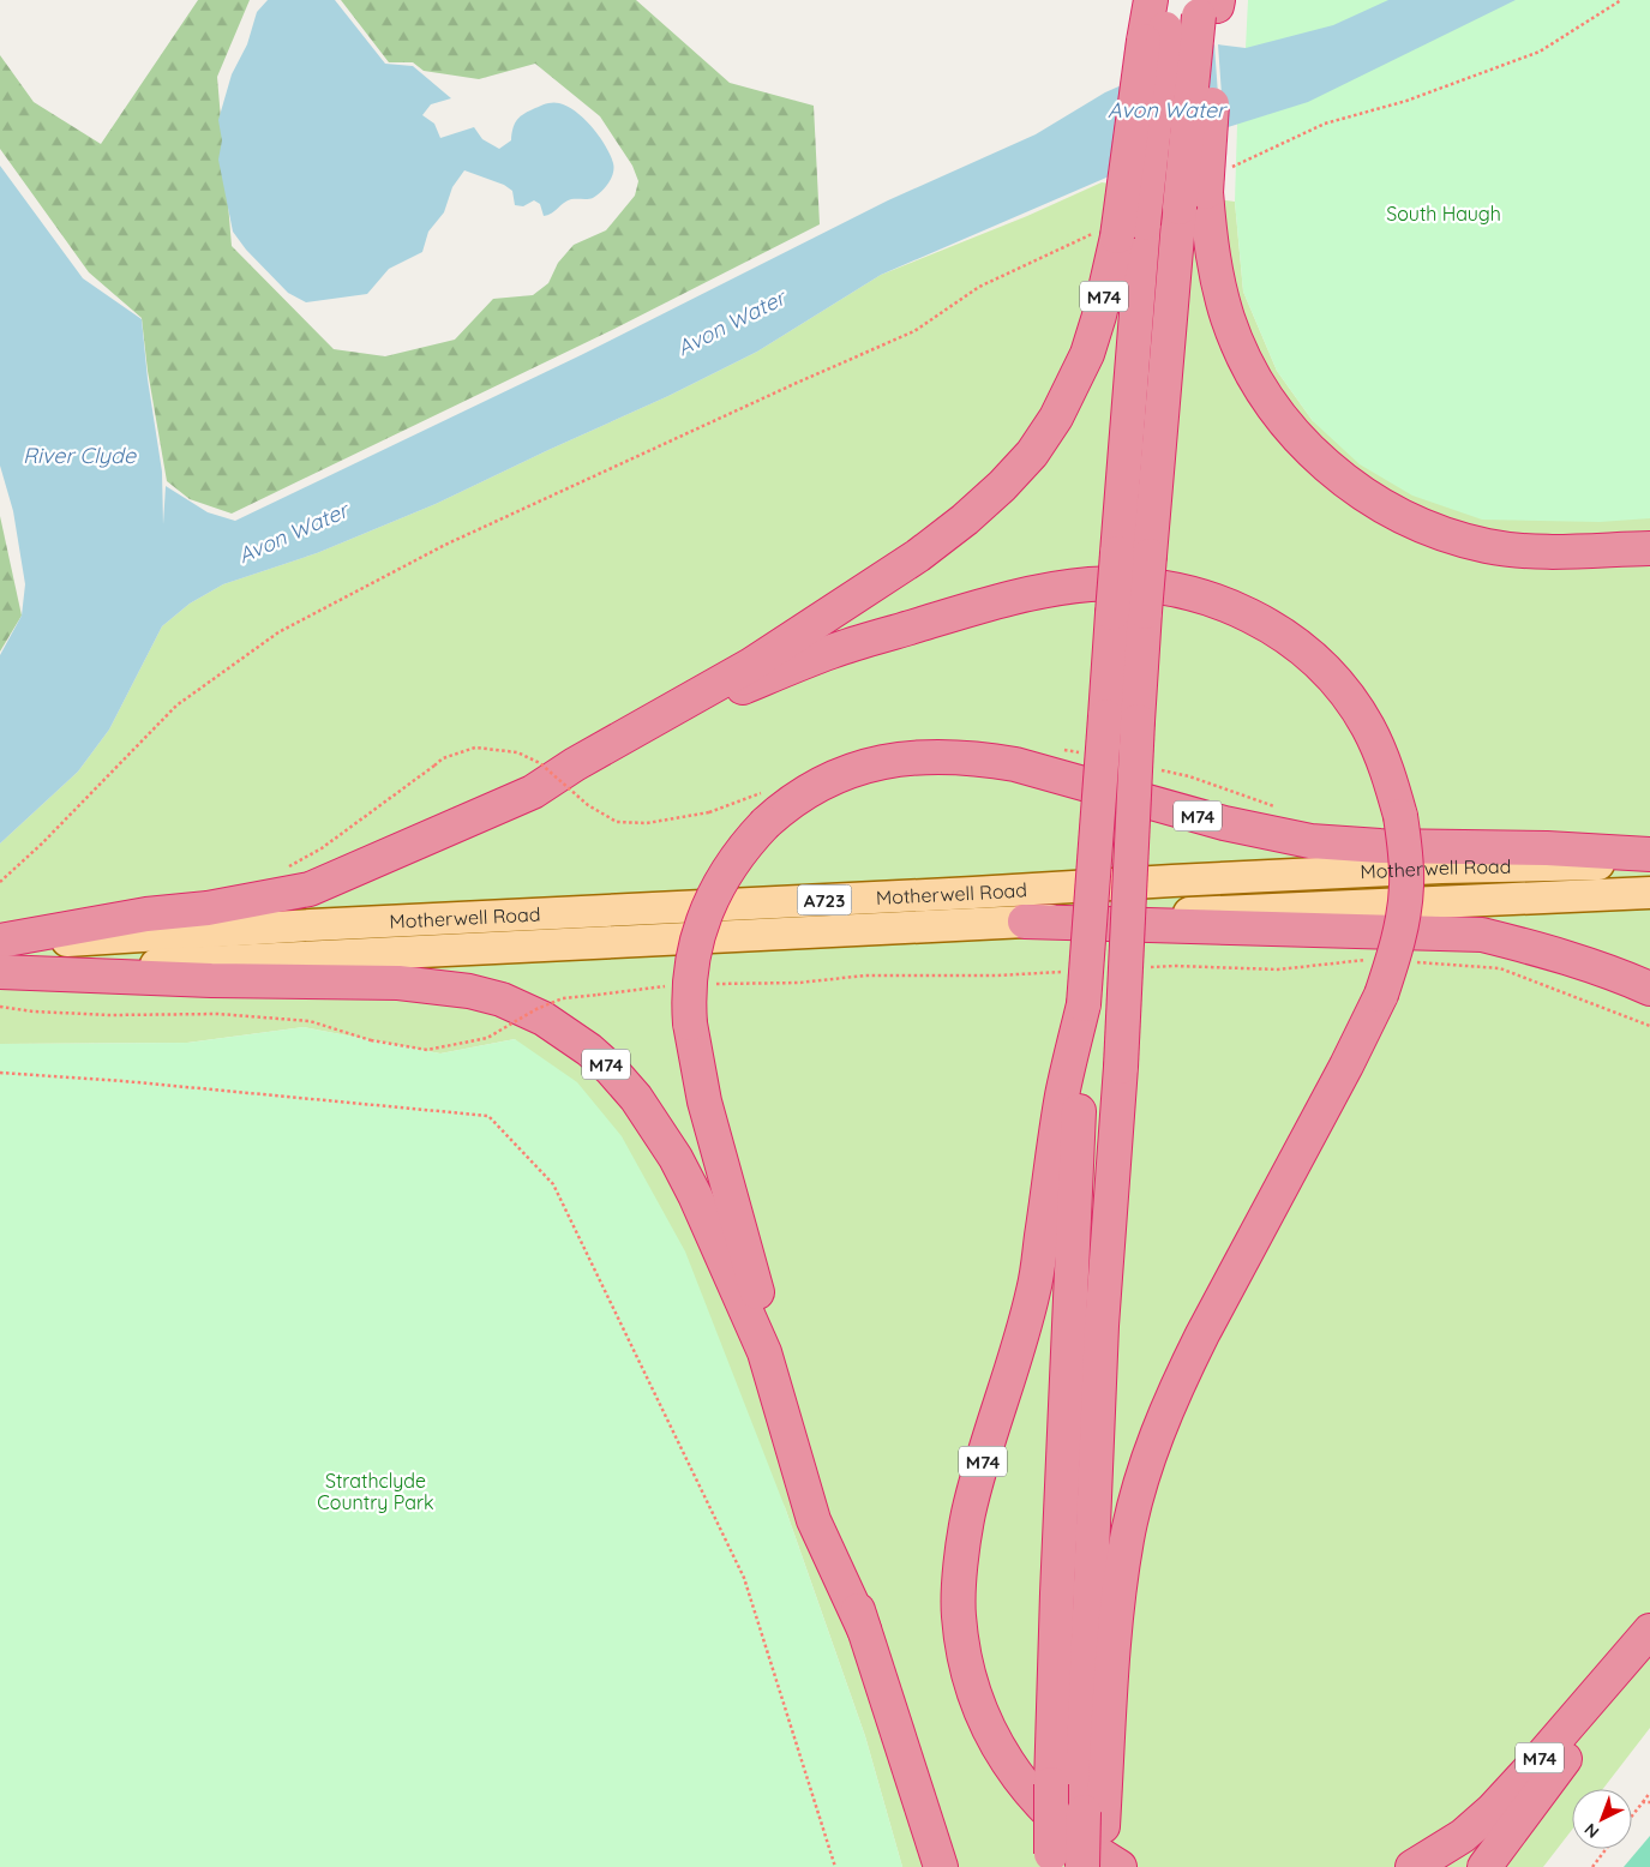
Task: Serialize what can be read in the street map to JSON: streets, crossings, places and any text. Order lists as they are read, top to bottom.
{
  "streets": {
    "highway": ["M74"],
    "main road": ["Motherwell Road", "A723"]
  },
  "crossings": [
    ["M74", "Motherwell Road"]
  ],
  "water": ["Avon Water", "River Clyde"],
  "parks": ["South Haugh", "Strathclyde Country Park"],
  "north": "bottom left"
}
